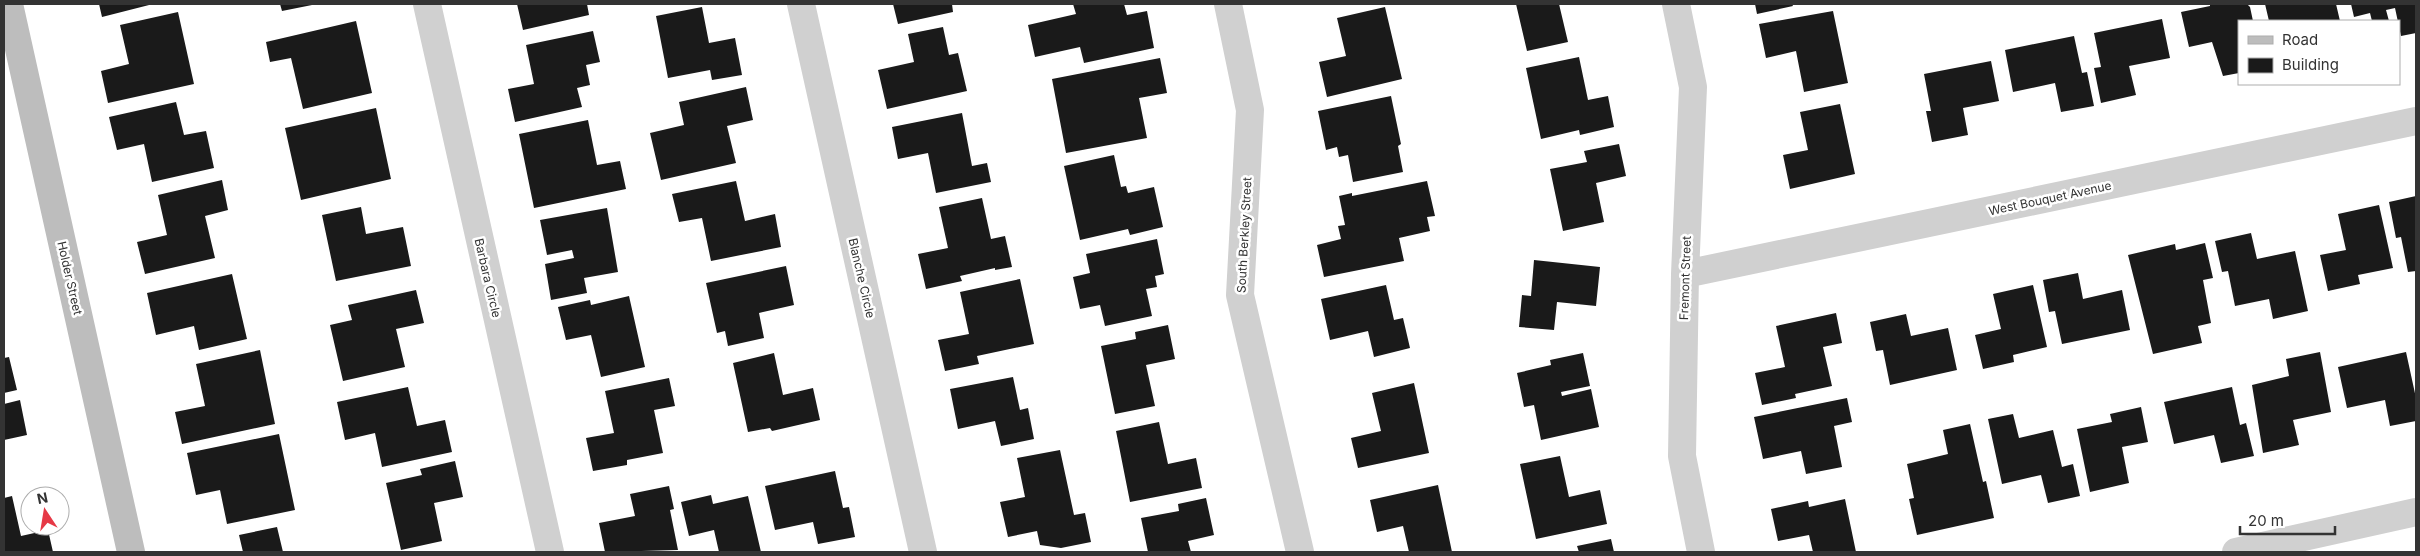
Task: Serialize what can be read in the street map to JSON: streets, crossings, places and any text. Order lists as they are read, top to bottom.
{
  "streets": {
    "street": [
      "West Bouquet Avenue",
      "South Berkley Street",
      "Holder Street",
      "Barbara Circle",
      "Blanche Circle",
      "Fremont Street"
    ]
  },
  "crossings": [
    ["West Bouquet Avenue", "Fremont Street"]
  ],
  "legend": ["Road", "Building"],
  "scale_bar": "20 m",
  "north": "top"
}
